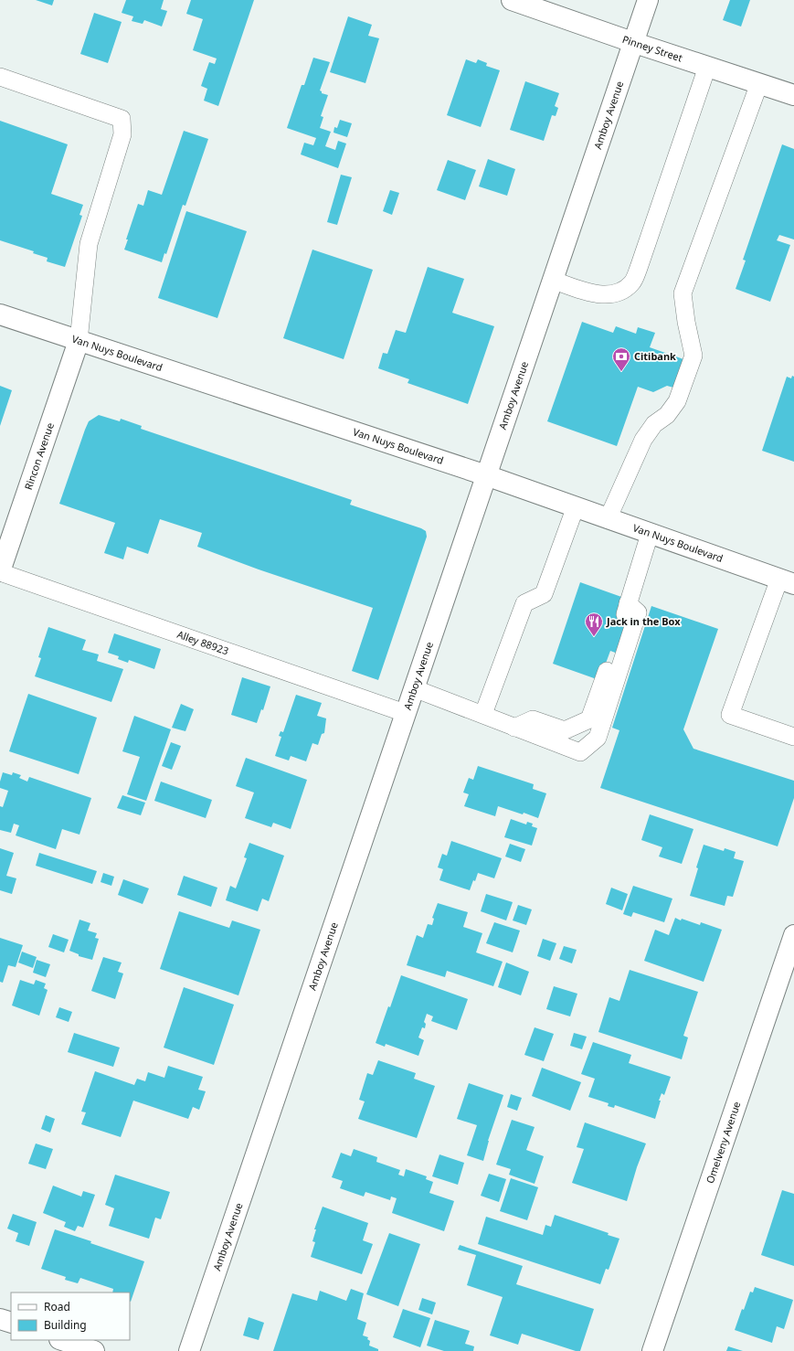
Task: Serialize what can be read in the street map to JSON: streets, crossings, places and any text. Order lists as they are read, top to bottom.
{
  "streets": {
    "street": [
      "Pinney Street",
      "Amboy Avenue",
      "Van Nuys Boulevard",
      "Rincon Avenue",
      "Omelveny Avenue"
    ],
    "lane": ["Alley 88923"]
  },
  "crossings": [
    ["Pinney Street", "Amboy Avenue"],
    ["Amboy Avenue", "Van Nuys Boulevard"],
    ["Amboy Avenue", "Alley 88923"],
    ["Van Nuys Boulevard", "Rincon Avenue"],
    ["Rincon Avenue", "Alley 88923"]
  ],
  "places": {
    "bank": ["Citibank"],
    "restaurant": ["Jack in the Box"]
  },
  "legend": ["Road", "Building"]
}
